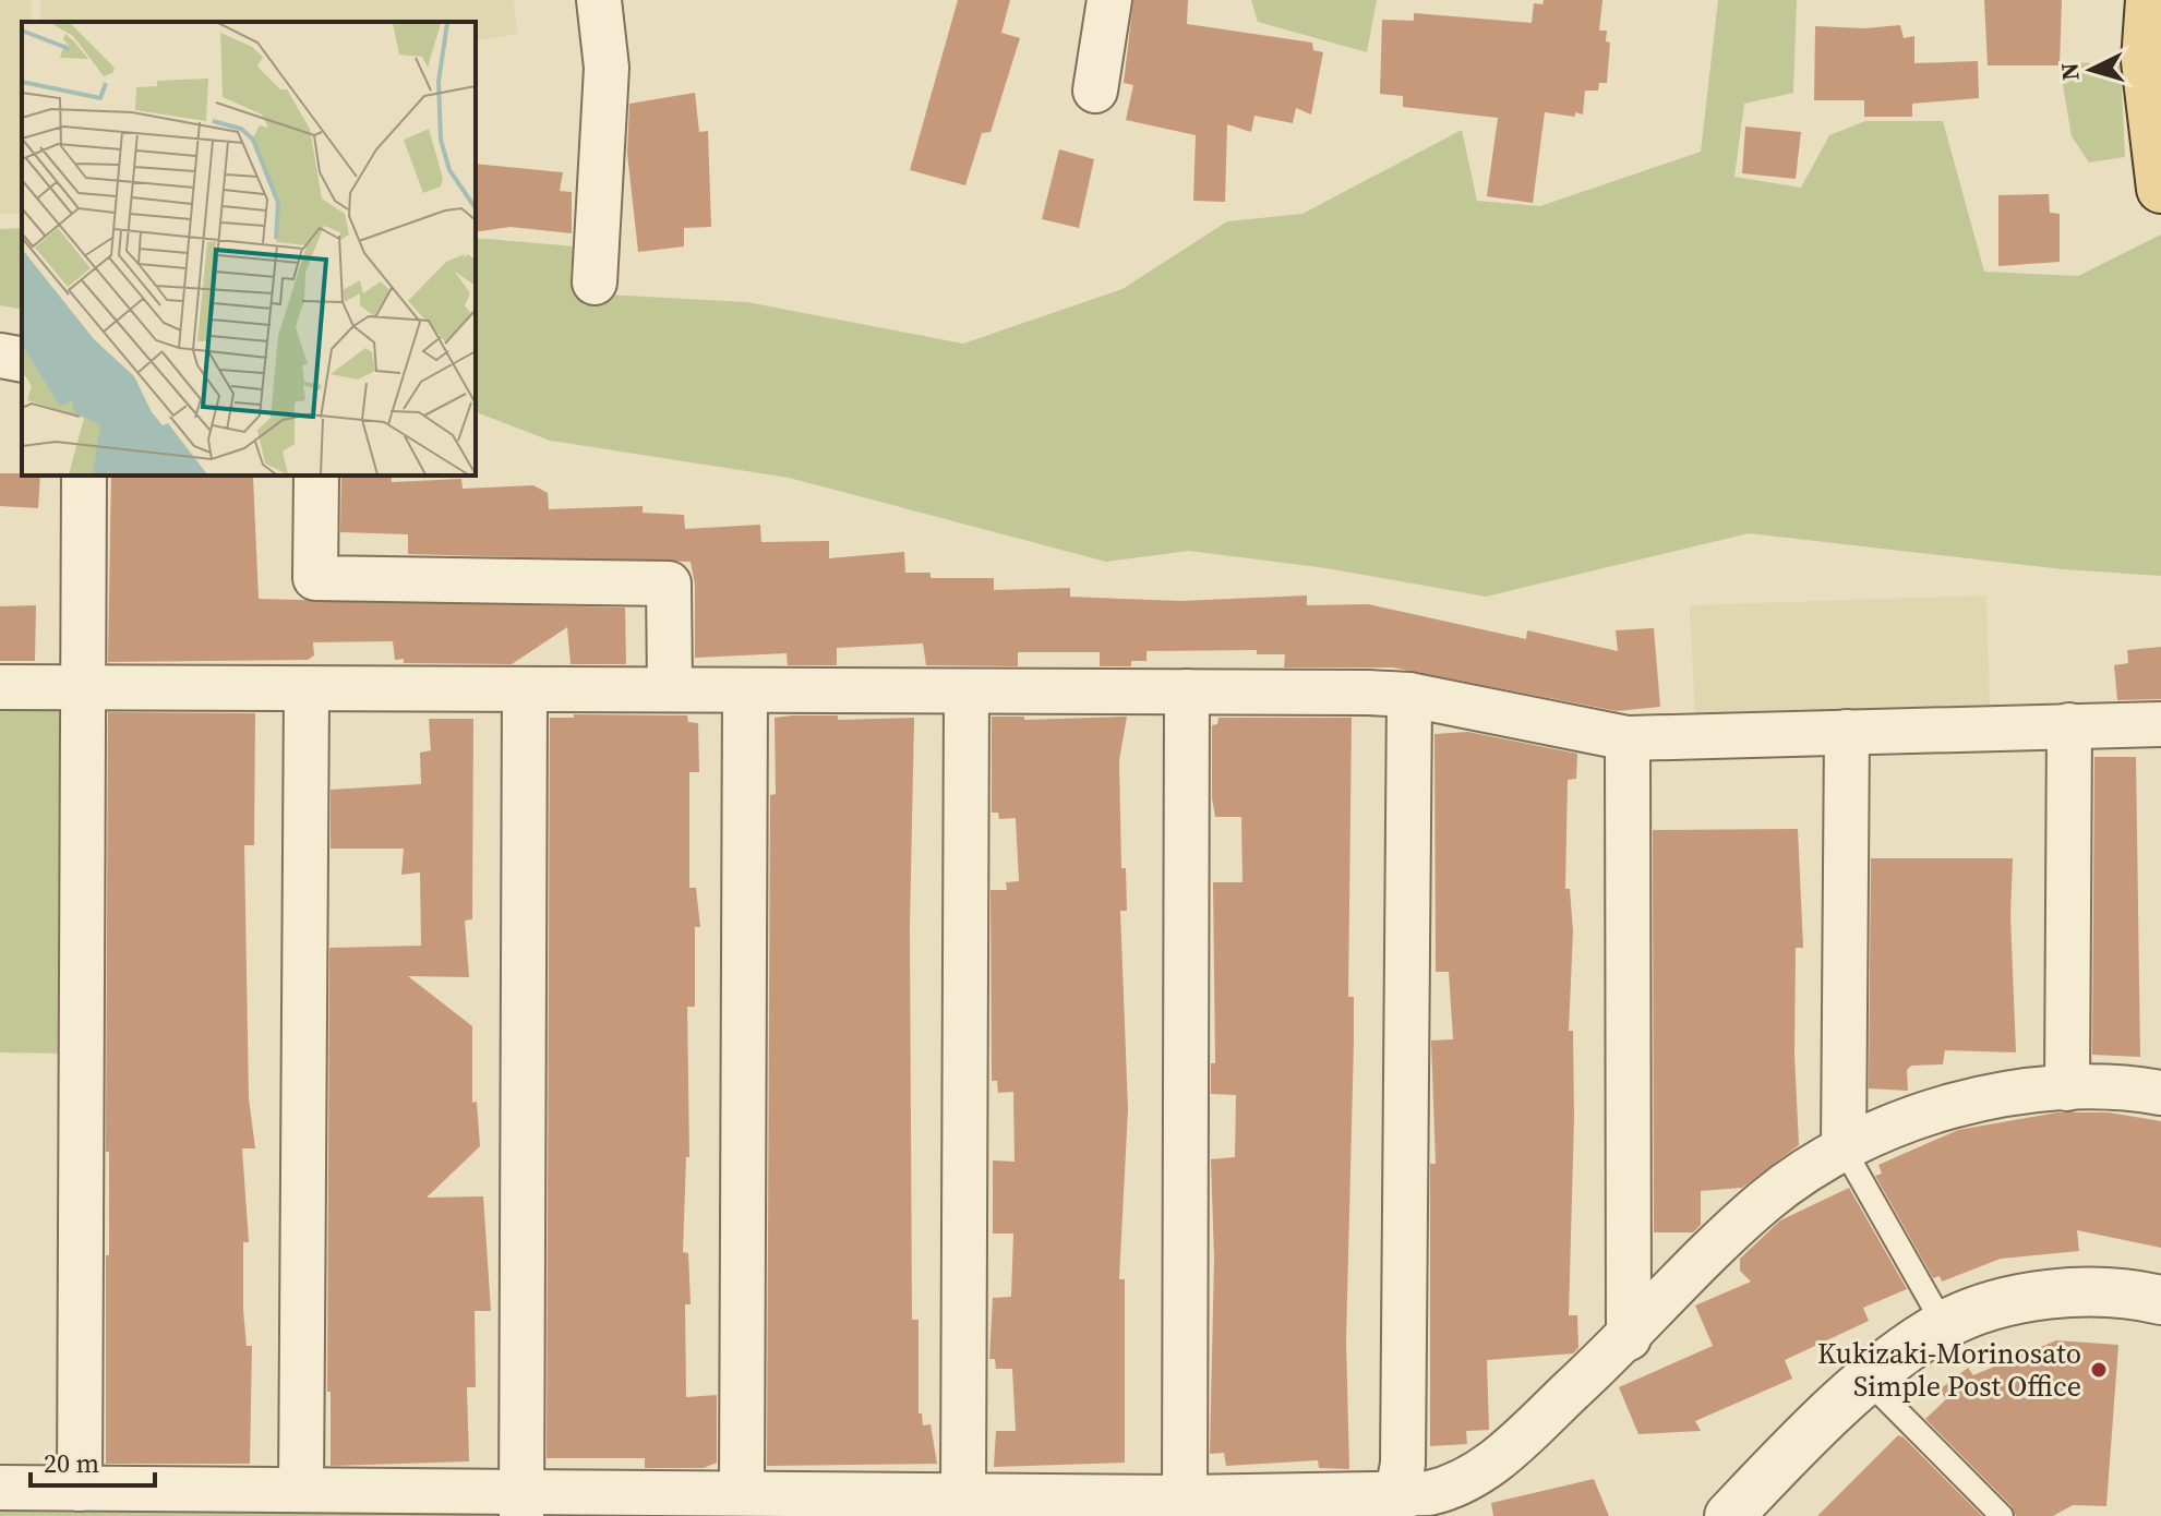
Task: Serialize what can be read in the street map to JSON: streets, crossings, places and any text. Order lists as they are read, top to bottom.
{
  "places": ["Kukizaki-Morinosato Simple Post Office"],
  "scale_bar": "20 m",
  "north": "left"
}
